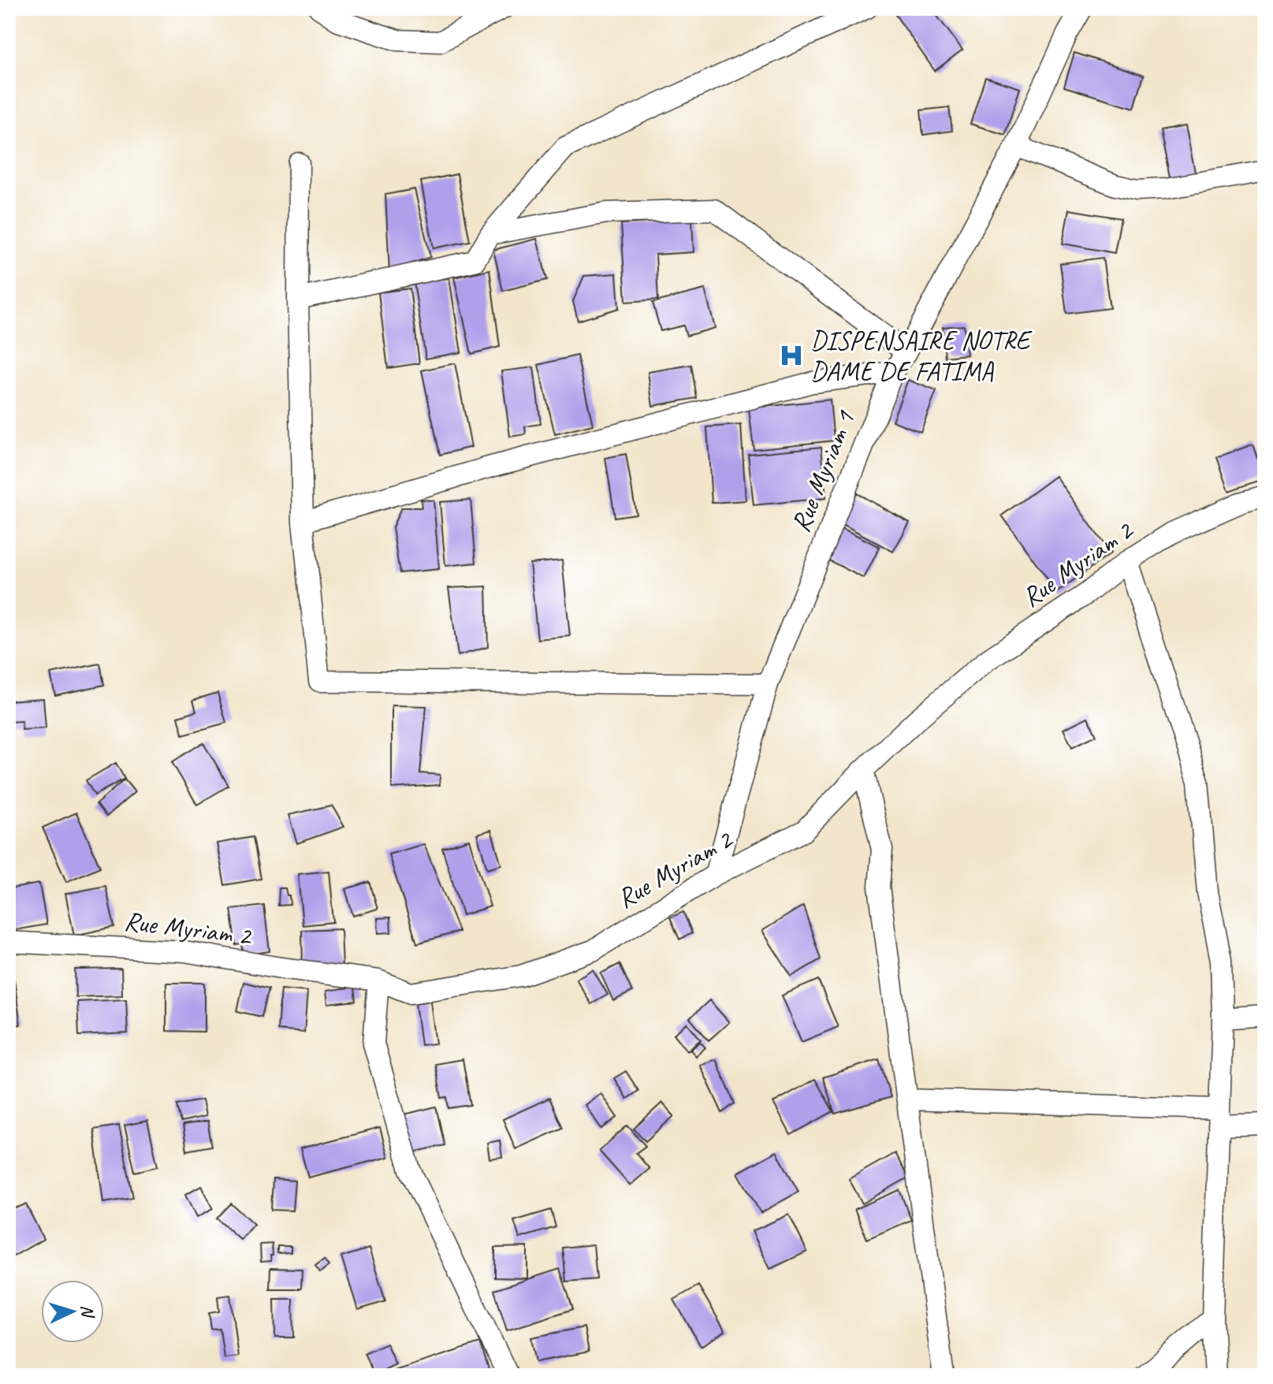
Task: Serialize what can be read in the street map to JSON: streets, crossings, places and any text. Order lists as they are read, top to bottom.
{
  "streets": {
    "street": ["Rue Myriam 1", "Rue Myriam 2"]
  },
  "crossings": [
    ["Rue Myriam 1", "Rue Myriam 2"]
  ],
  "places": {
    "hospital": ["DISPENSAIRE NOTRE DAME DE FATIMA"]
  },
  "north": "right"
}
